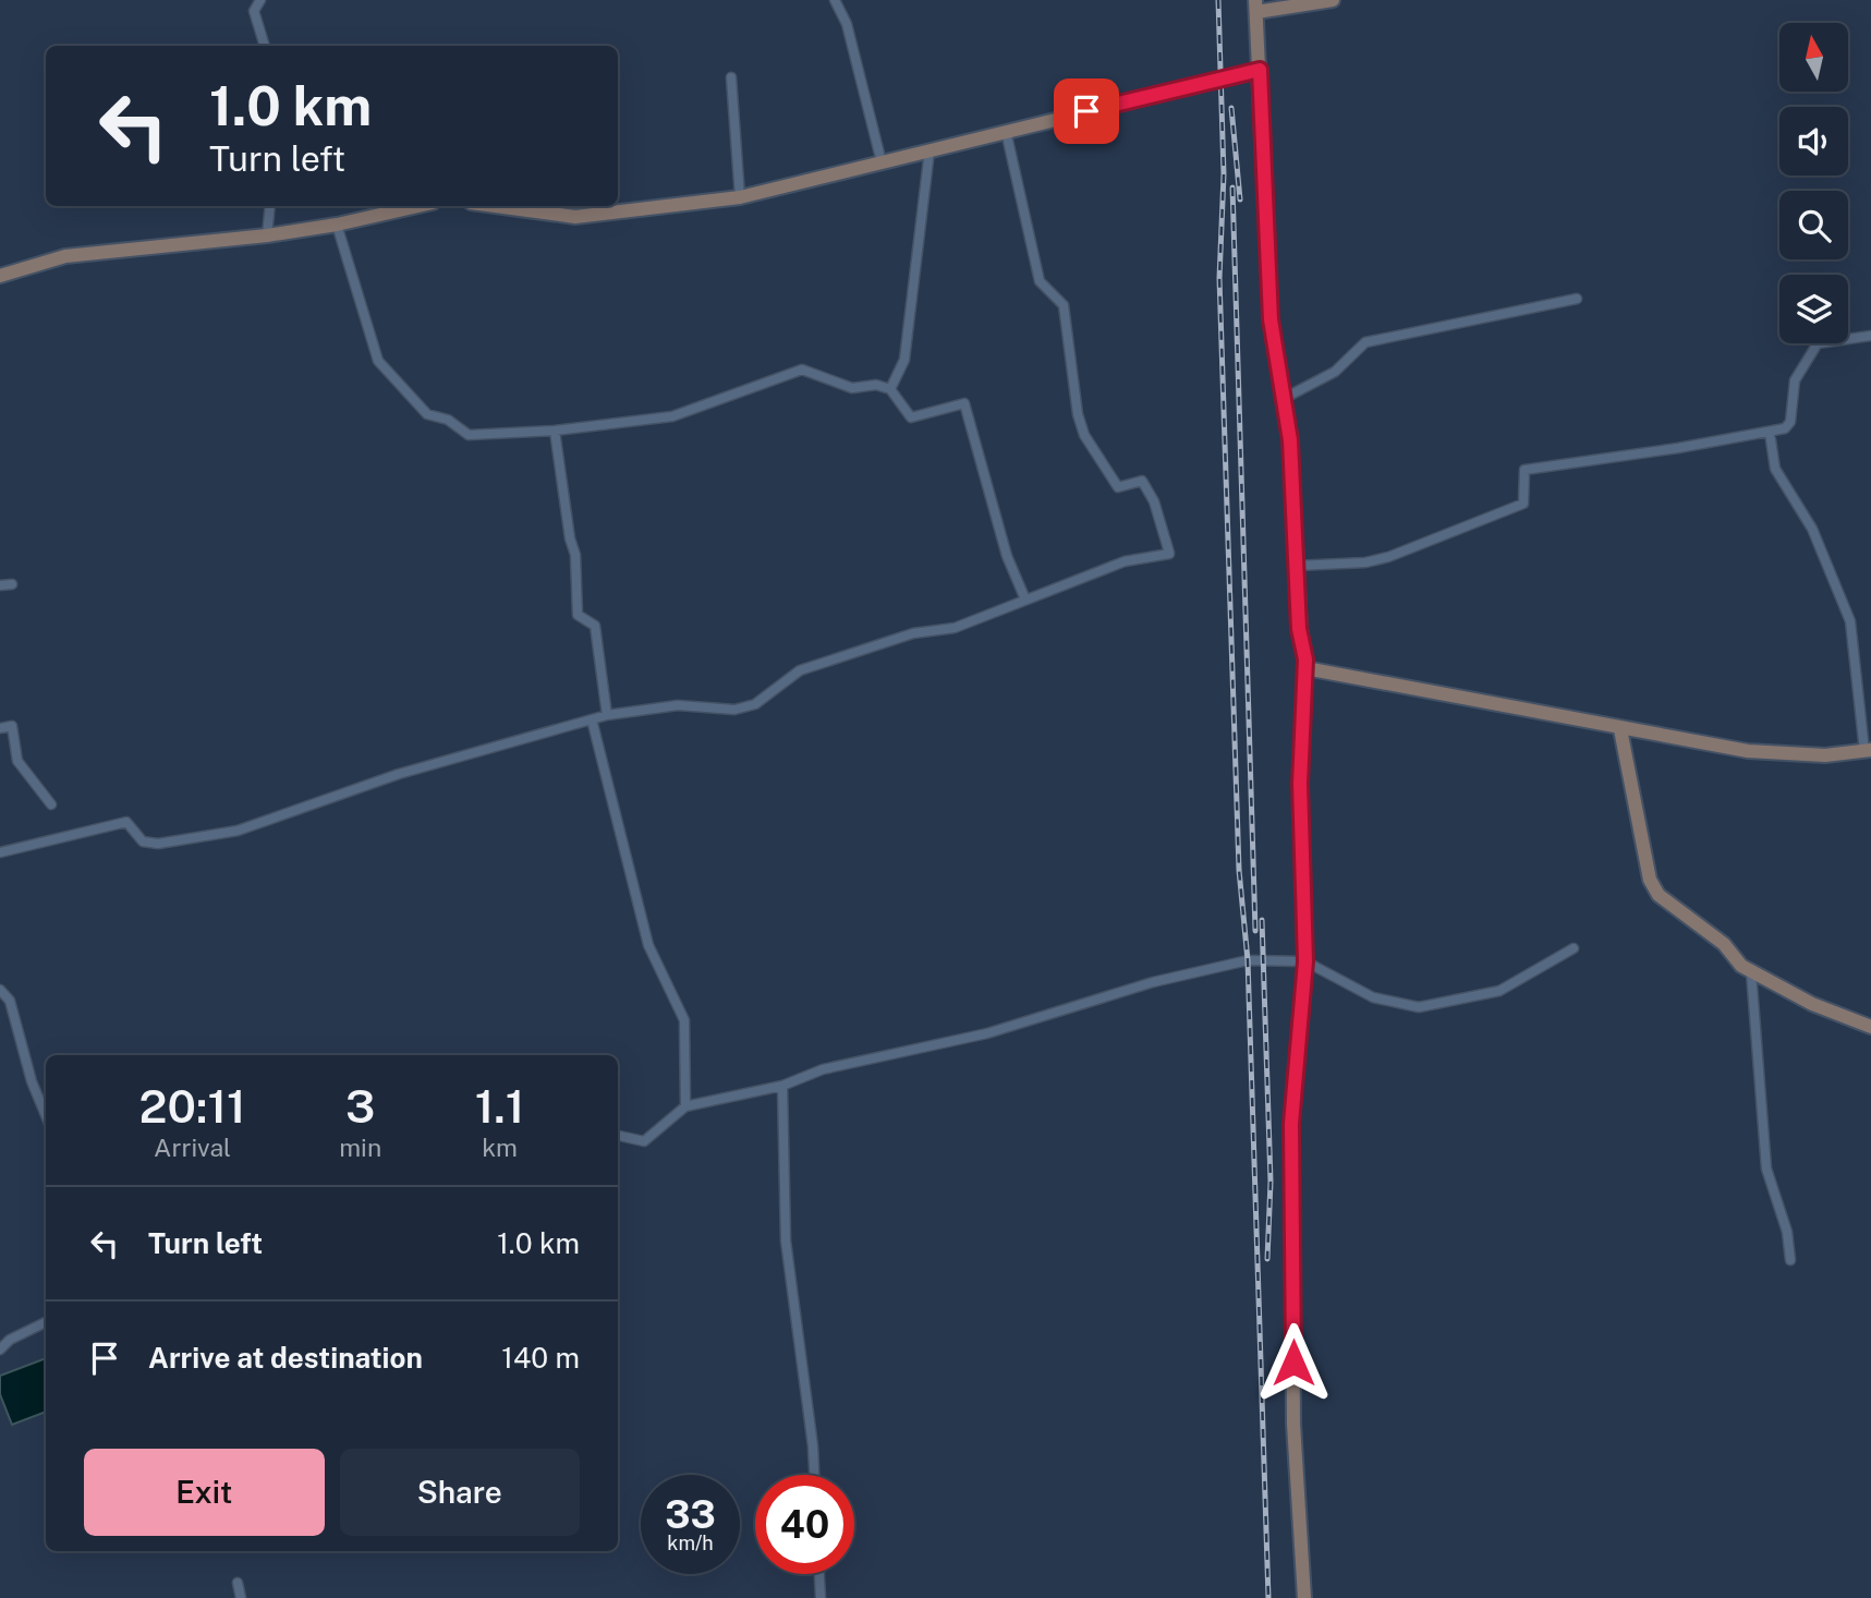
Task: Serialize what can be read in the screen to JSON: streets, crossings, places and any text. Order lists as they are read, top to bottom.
{
  "north": "top",
  "page": {
    "turn": ["1.0 km", "Turn left"],
    "eta": [
      "20:11",
      "Arrival",
      "3",
      "min",
      "1.1",
      "km"
    ],
    "list": [
      {
        "name": "Turn left",
        "value": "1.0 km"
      },
      {
        "name": "Arrive at destination",
        "value": "140 m"
      }
    ],
    "buttons": ["Exit", "Share"],
    "speed": "33 km/h",
    "limit": "40"
  }
}
